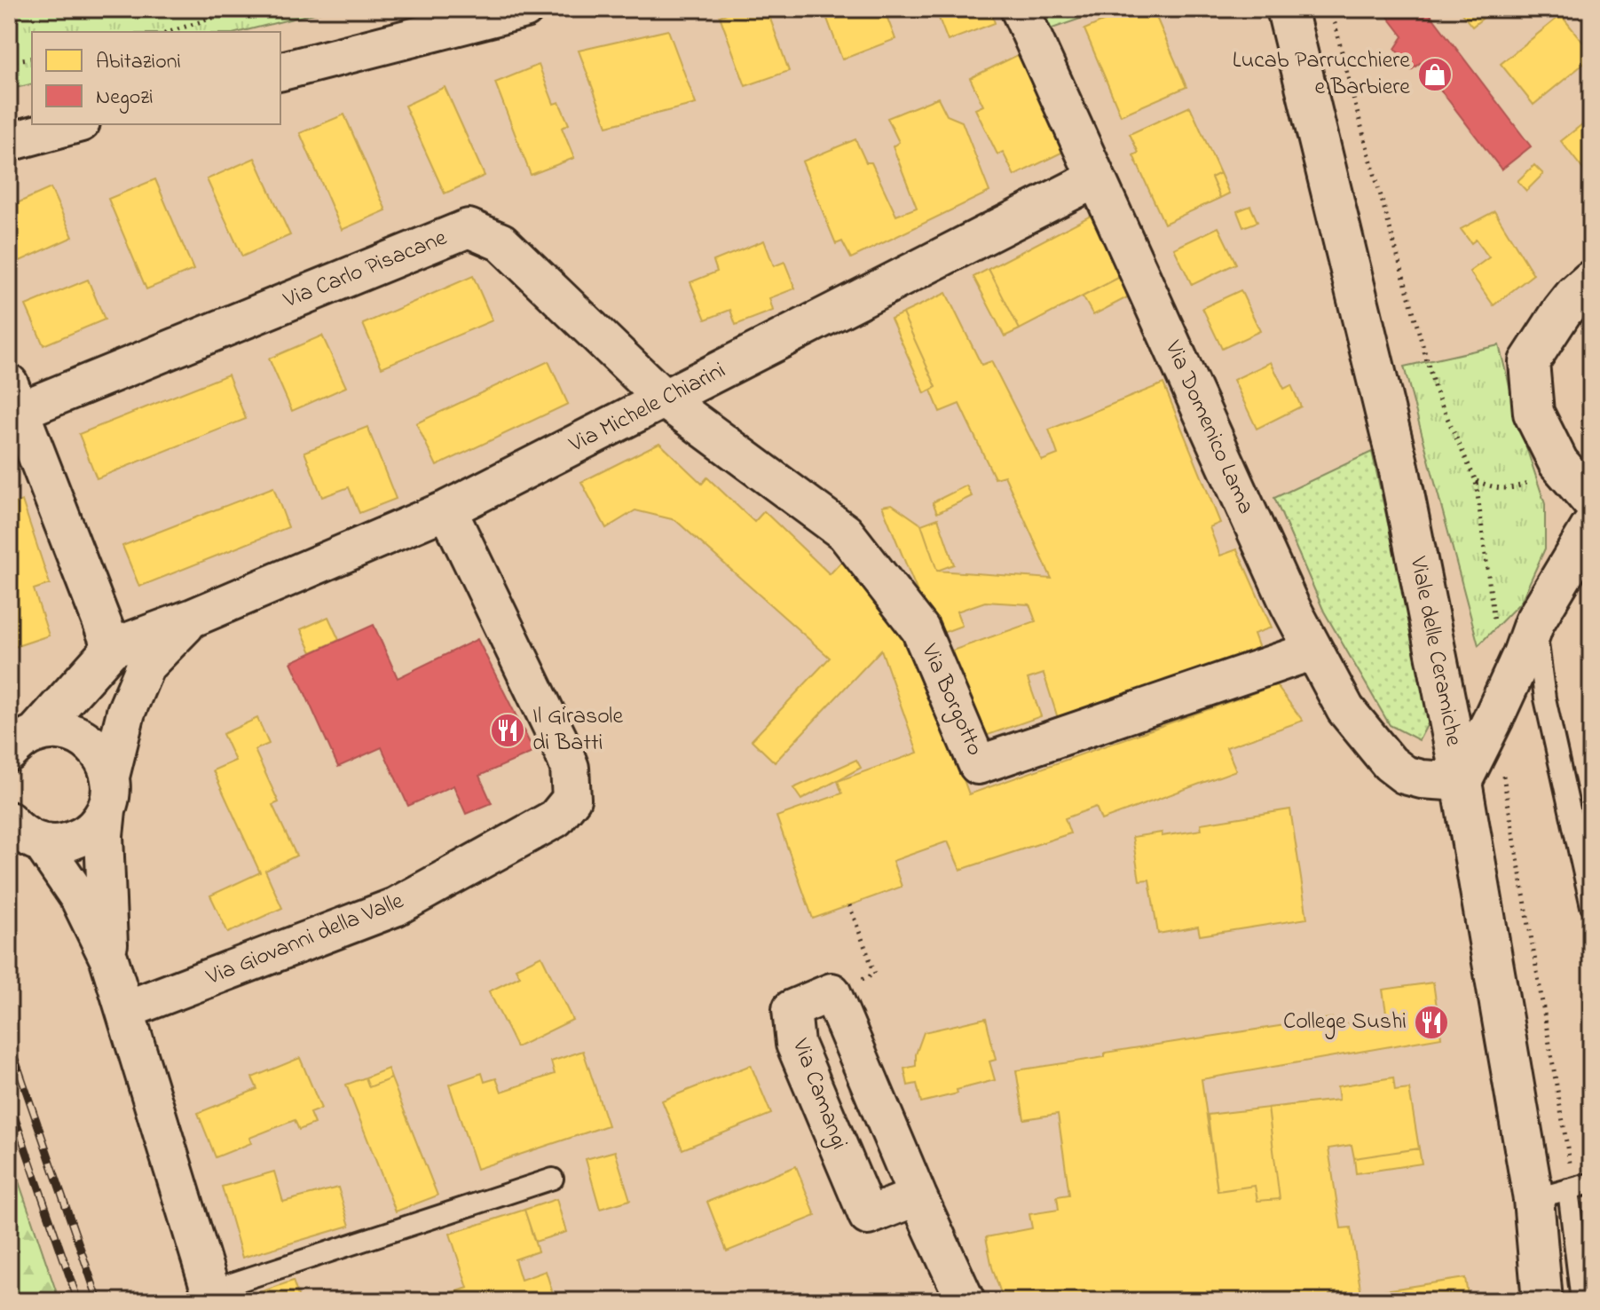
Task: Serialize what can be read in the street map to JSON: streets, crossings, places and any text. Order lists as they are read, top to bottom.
{
  "streets": {
    "main road": ["Viale delle Ceramiche"],
    "street": [
      "Via Carlo Pisacane",
      "Via Michele Chiarini",
      "Via Domenico Lama",
      "Via Borgotto",
      "Via Giovanni della Valle",
      "Via Camangi"
    ]
  },
  "crossings": [
    ["Via Carlo Pisacane", "Via Michele Chiarini"],
    ["Via Carlo Pisacane", "Via Borgotto"],
    ["Via Michele Chiarini", "Via Domenico Lama"],
    ["Via Michele Chiarini", "Via Borgotto"],
    ["Via Michele Chiarini", "Via Giovanni della Valle"],
    ["Via Domenico Lama", "Viale delle Ceramiche"],
    ["Via Domenico Lama", "Via Borgotto"]
  ],
  "places": {
    "shop": ["Lucab Parrucchiere e Barbiere"],
    "restaurant": ["Il Girasole di Batti", "College Sushi"]
  },
  "legend": ["Abitazioni", "Negozi"]
}
